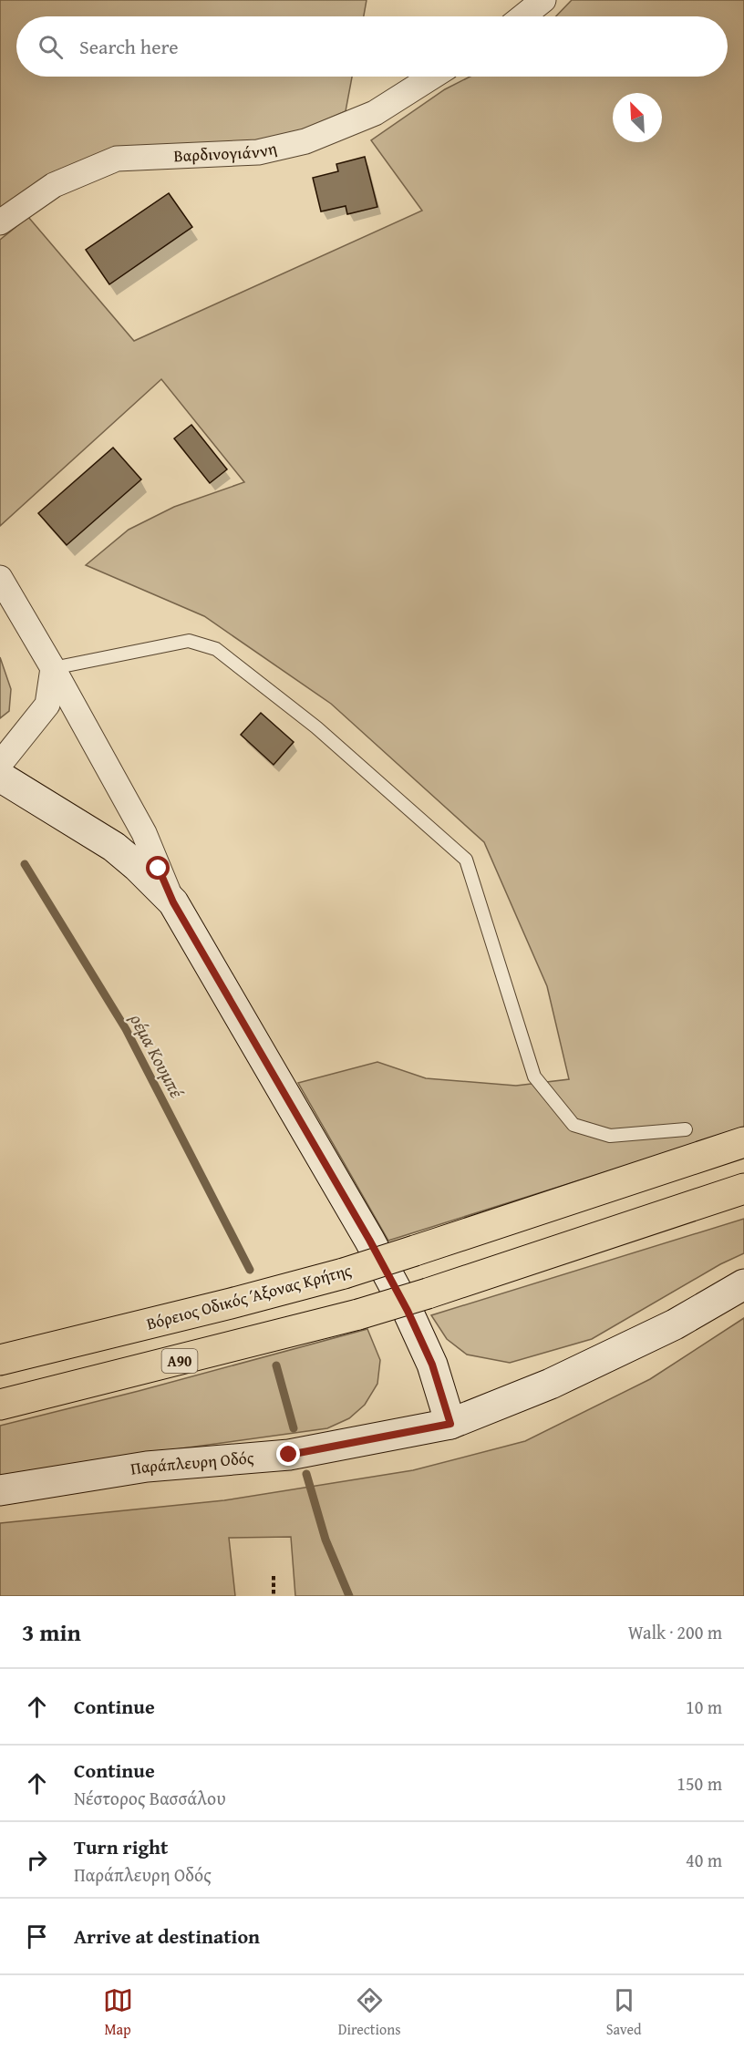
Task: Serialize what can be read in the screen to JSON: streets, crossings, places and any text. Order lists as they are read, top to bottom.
{
  "streets": {
    "highway": ["Βόρειος Οδικός Άξονας Κρήτης", "Α90"],
    "street": ["Βαρδινογιάννη", "Παράπλευρη Οδός"]
  },
  "water": ["ρέμα Κουμπέ"],
  "north": "top left",
  "page": {
    "search": "Search here",
    "heading": ["3 min", "Walk · 200 m"],
    "list": [
      ["Continue", "10 m"],
      ["Continue", "Νέστορος Βασσάλου", "150 m"],
      ["Turn right", "Παράπλευρη Οδός", "40 m"],
      "Arrive at destination"
    ],
    "nav": ["Map", "Directions", "Saved"]
  }
}
